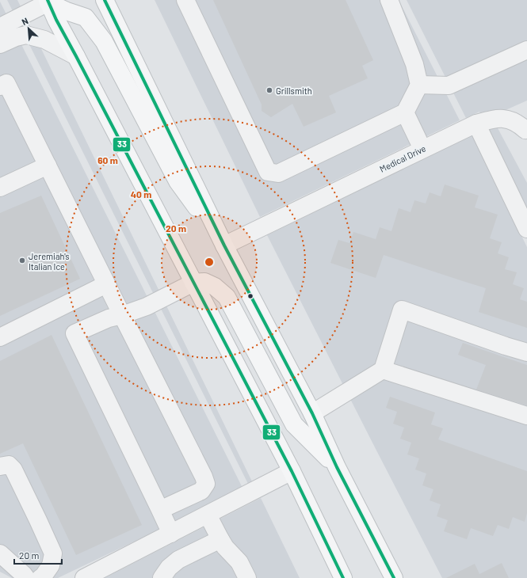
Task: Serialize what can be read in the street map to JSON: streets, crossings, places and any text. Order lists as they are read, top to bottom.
{
  "streets": {
    "street": ["Medical Drive"]
  },
  "places": ["Grillsmith", "Jeremiah's Italian Ice"],
  "lines": ["transit line 33"],
  "scale_bar": "20 m",
  "north": "top left",
  "rings": ["60 m", "40 m", "20 m"]
}
